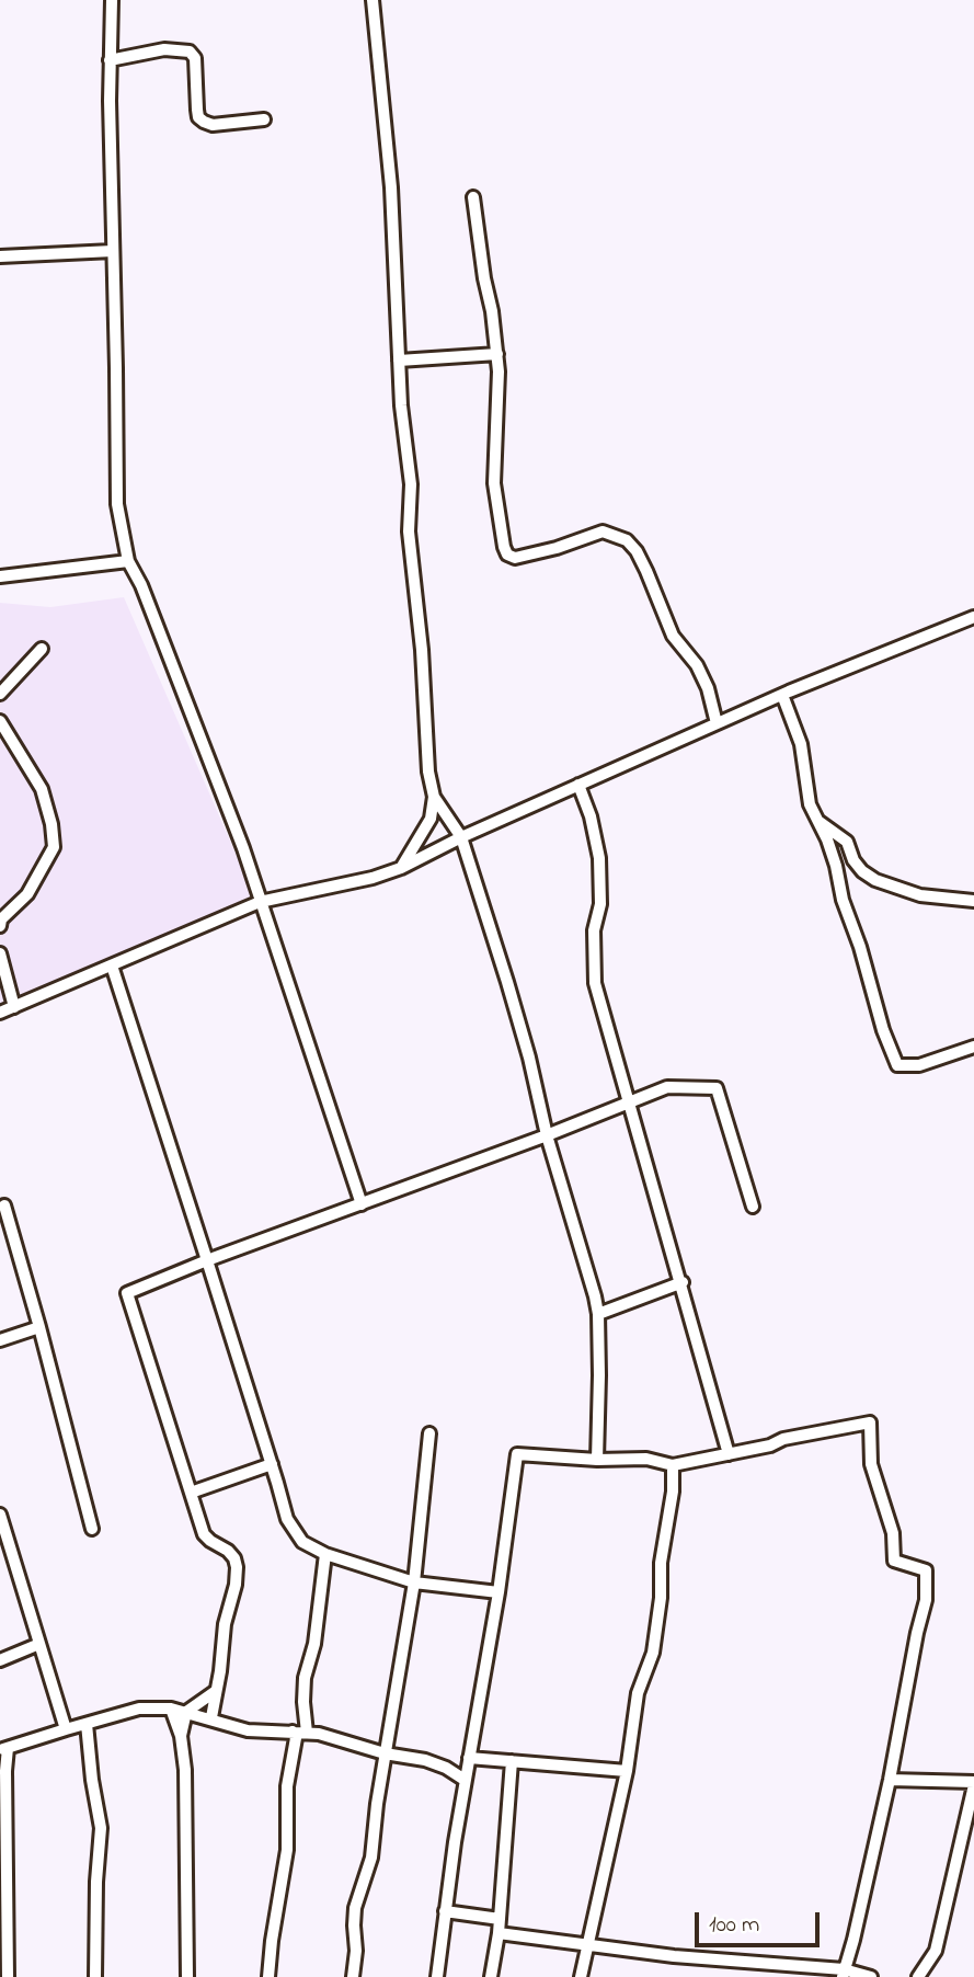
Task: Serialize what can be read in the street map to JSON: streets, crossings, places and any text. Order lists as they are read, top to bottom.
{
  "scale_bar": "100 m"
}
